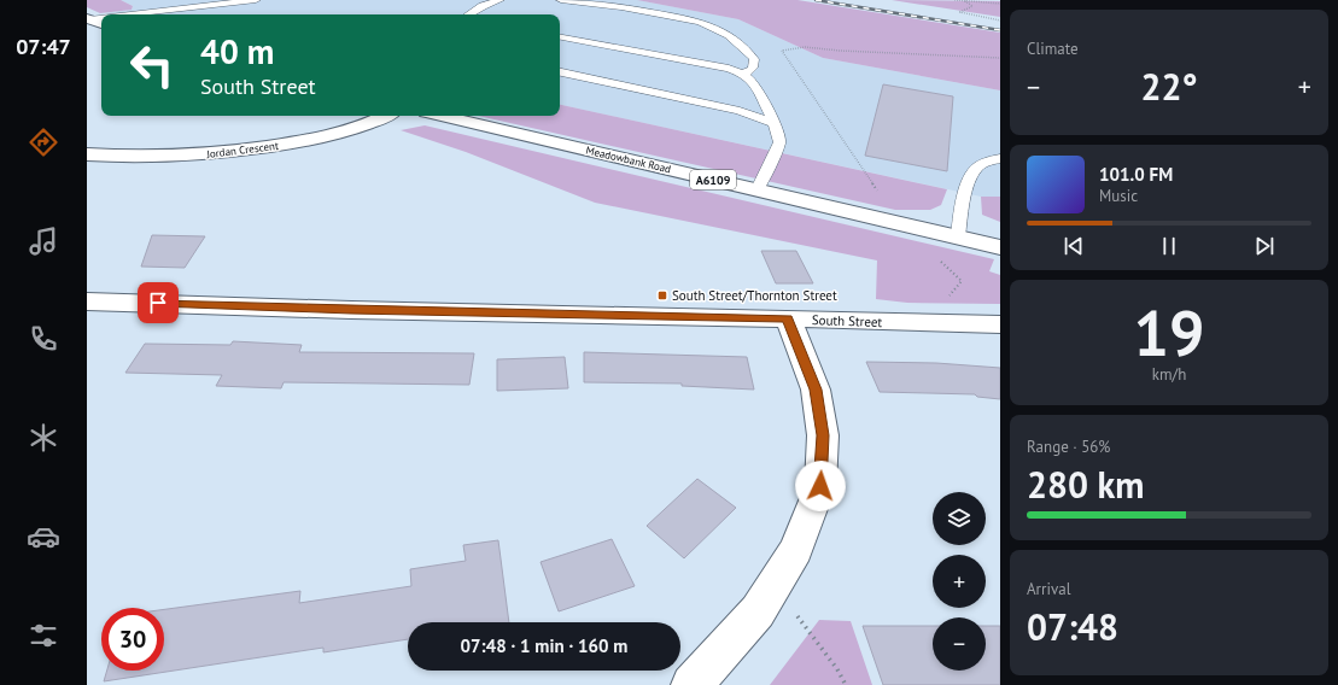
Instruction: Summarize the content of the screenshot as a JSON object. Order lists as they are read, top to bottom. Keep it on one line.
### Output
{"streets":{"street":["Jordan Crescent","Meadowbank Road","A6109","South Street"]},"places":{"transit":["South Street/Thornton Street"]},"page":{"tabs":"07:47","tile":["Climate",["19","km/h"],["Range · 56%","280 km"],["Arrival","07:48"]],"turn":["40 m","South Street"],"heat":["−","22°","+"],"song":["101.0 FM","Music"],"map_buttons":["+","−"],"limit":"30","trip":"07:48 · 1 min · 160 m"}}
